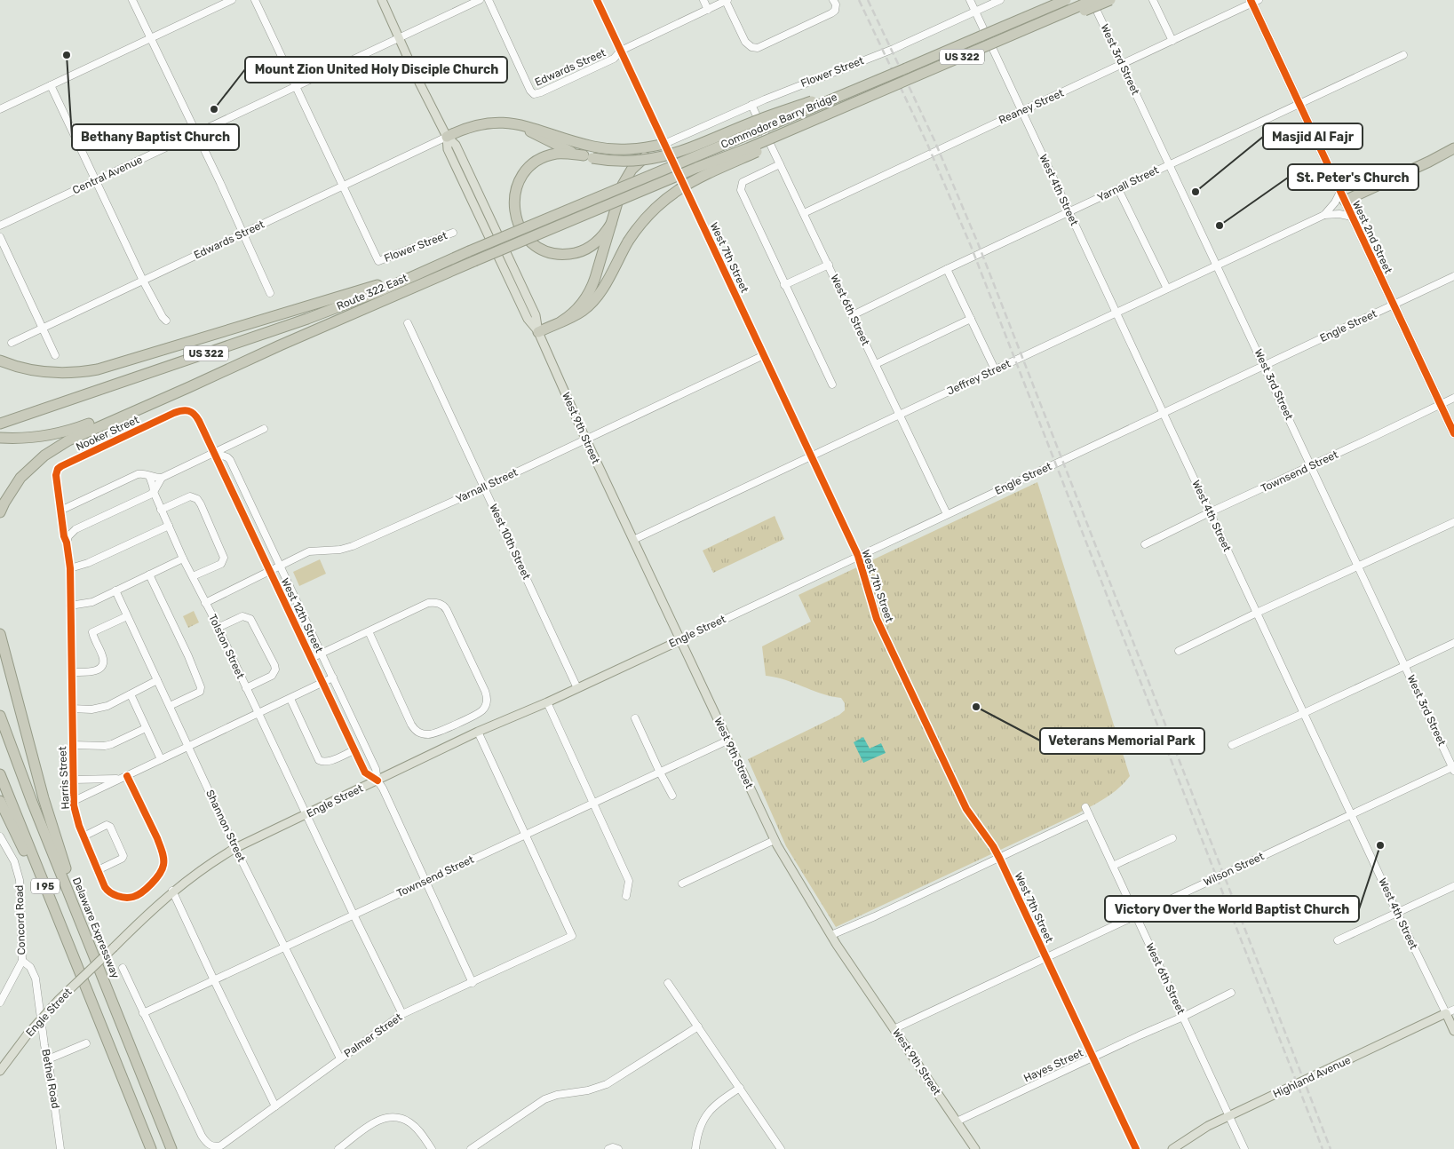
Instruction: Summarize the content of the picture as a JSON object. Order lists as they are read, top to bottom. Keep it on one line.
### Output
{"streets":{"highway":["US 322","Commodore Barry Bridge","Route 322 East","I 95","Delaware Expressway"],"main road":["West 4th Street","West 2nd Street","Engle Street","West 9th Street","Highland Avenue"],"street":["West 3rd Street","Edwards Street","Flower Street","Reaney Street","Central Avenue","Yarnall Street","West 7th Street","West 6th Street","Jeffrey Street","Nooker Street","Townsend Street","West 10th Street","West 12th Street","Tolston Street","Harris Street","Shannon Street","Wilson Street","Concord Road","Palmer Street","Hayes Street","Bethel Road"]},"crossings":[["US 322","Commodore Barry Bridge"],["US 322","Route 322 East"],["West 3rd Street","Reaney Street"],["West 3rd Street","Commodore Barry Bridge"],["West 3rd Street","Yarnall Street"],["West 3rd Street","Engle Street"],["West 3rd Street","Jeffrey Street"],["West 3rd Street","Townsend Street"],["West 3rd Street","Wilson Street"],["Edwards Street","Flower Street"],["Edwards Street","West 7th Street"],["Edwards Street","West 9th Street"],["Flower Street","West 4th Street"],["Flower Street","West 7th Street"],["Flower Street","West 6th Street"],["Reaney Street","West 4th Street"],["Reaney Street","West 2nd Street"],["Reaney Street","West 6th Street"],["Commodore Barry Bridge","Route 322 East"],["Central Avenue","West 9th Street"],["Yarnall Street","West 4th Street"],["Yarnall Street","West 2nd Street"],["Yarnall Street","West 7th Street"],["Yarnall Street","West 6th Street"],["Yarnall Street","West 9th Street"],["Yarnall Street","West 10th Street"],["Yarnall Street","West 12th Street"],["Yarnall Street","Tolston Street"],["West 4th Street","Engle Street"],["West 4th Street","Jeffrey Street"],["West 4th Street","Townsend Street"],["West 4th Street","Wilson Street"],["West 4th Street","Highland Avenue"],["West 2nd Street","Engle Street"],["West 2nd Street","Townsend Street"],["West 7th Street","Engle Street"],["West 7th Street","Jeffrey Street"],["West 7th Street","Wilson Street"],["West 7th Street","Hayes Street"],["West 6th Street","Engle Street"],["West 6th Street","Jeffrey Street"],["West 6th Street","Wilson Street"],["West 6th Street","Hayes Street"],["West 6th Street","Highland Avenue"],["Engle Street","West 9th Street"],["Engle Street","West 10th Street"],["Engle Street","West 12th Street"],["Engle Street","Tolston Street"],["Engle Street","Shannon Street"],["Jeffrey Street","West 9th Street"],["West 9th Street","Townsend Street"],["West 9th Street","Wilson Street"],["West 9th Street","Hayes Street"],["Nooker Street","West 12th Street"],["Nooker Street","Harris Street"],["Townsend Street","West 12th Street"],["Townsend Street","Tolston Street"],["Townsend Street","Shannon Street"],["Townsend Street","Palmer Street"],["West 12th Street","Palmer Street"],["Tolston Street","Palmer Street"],["Shannon Street","Palmer Street"],["Concord Road","Bethel Road"]],"places":["Bethany Baptist Church","Mount Zion United Holy Disciple Church","Masjid Al Fajr","St. Peter's Church","Veterans Memorial Park","Victory Over the World Baptist Church"]}
